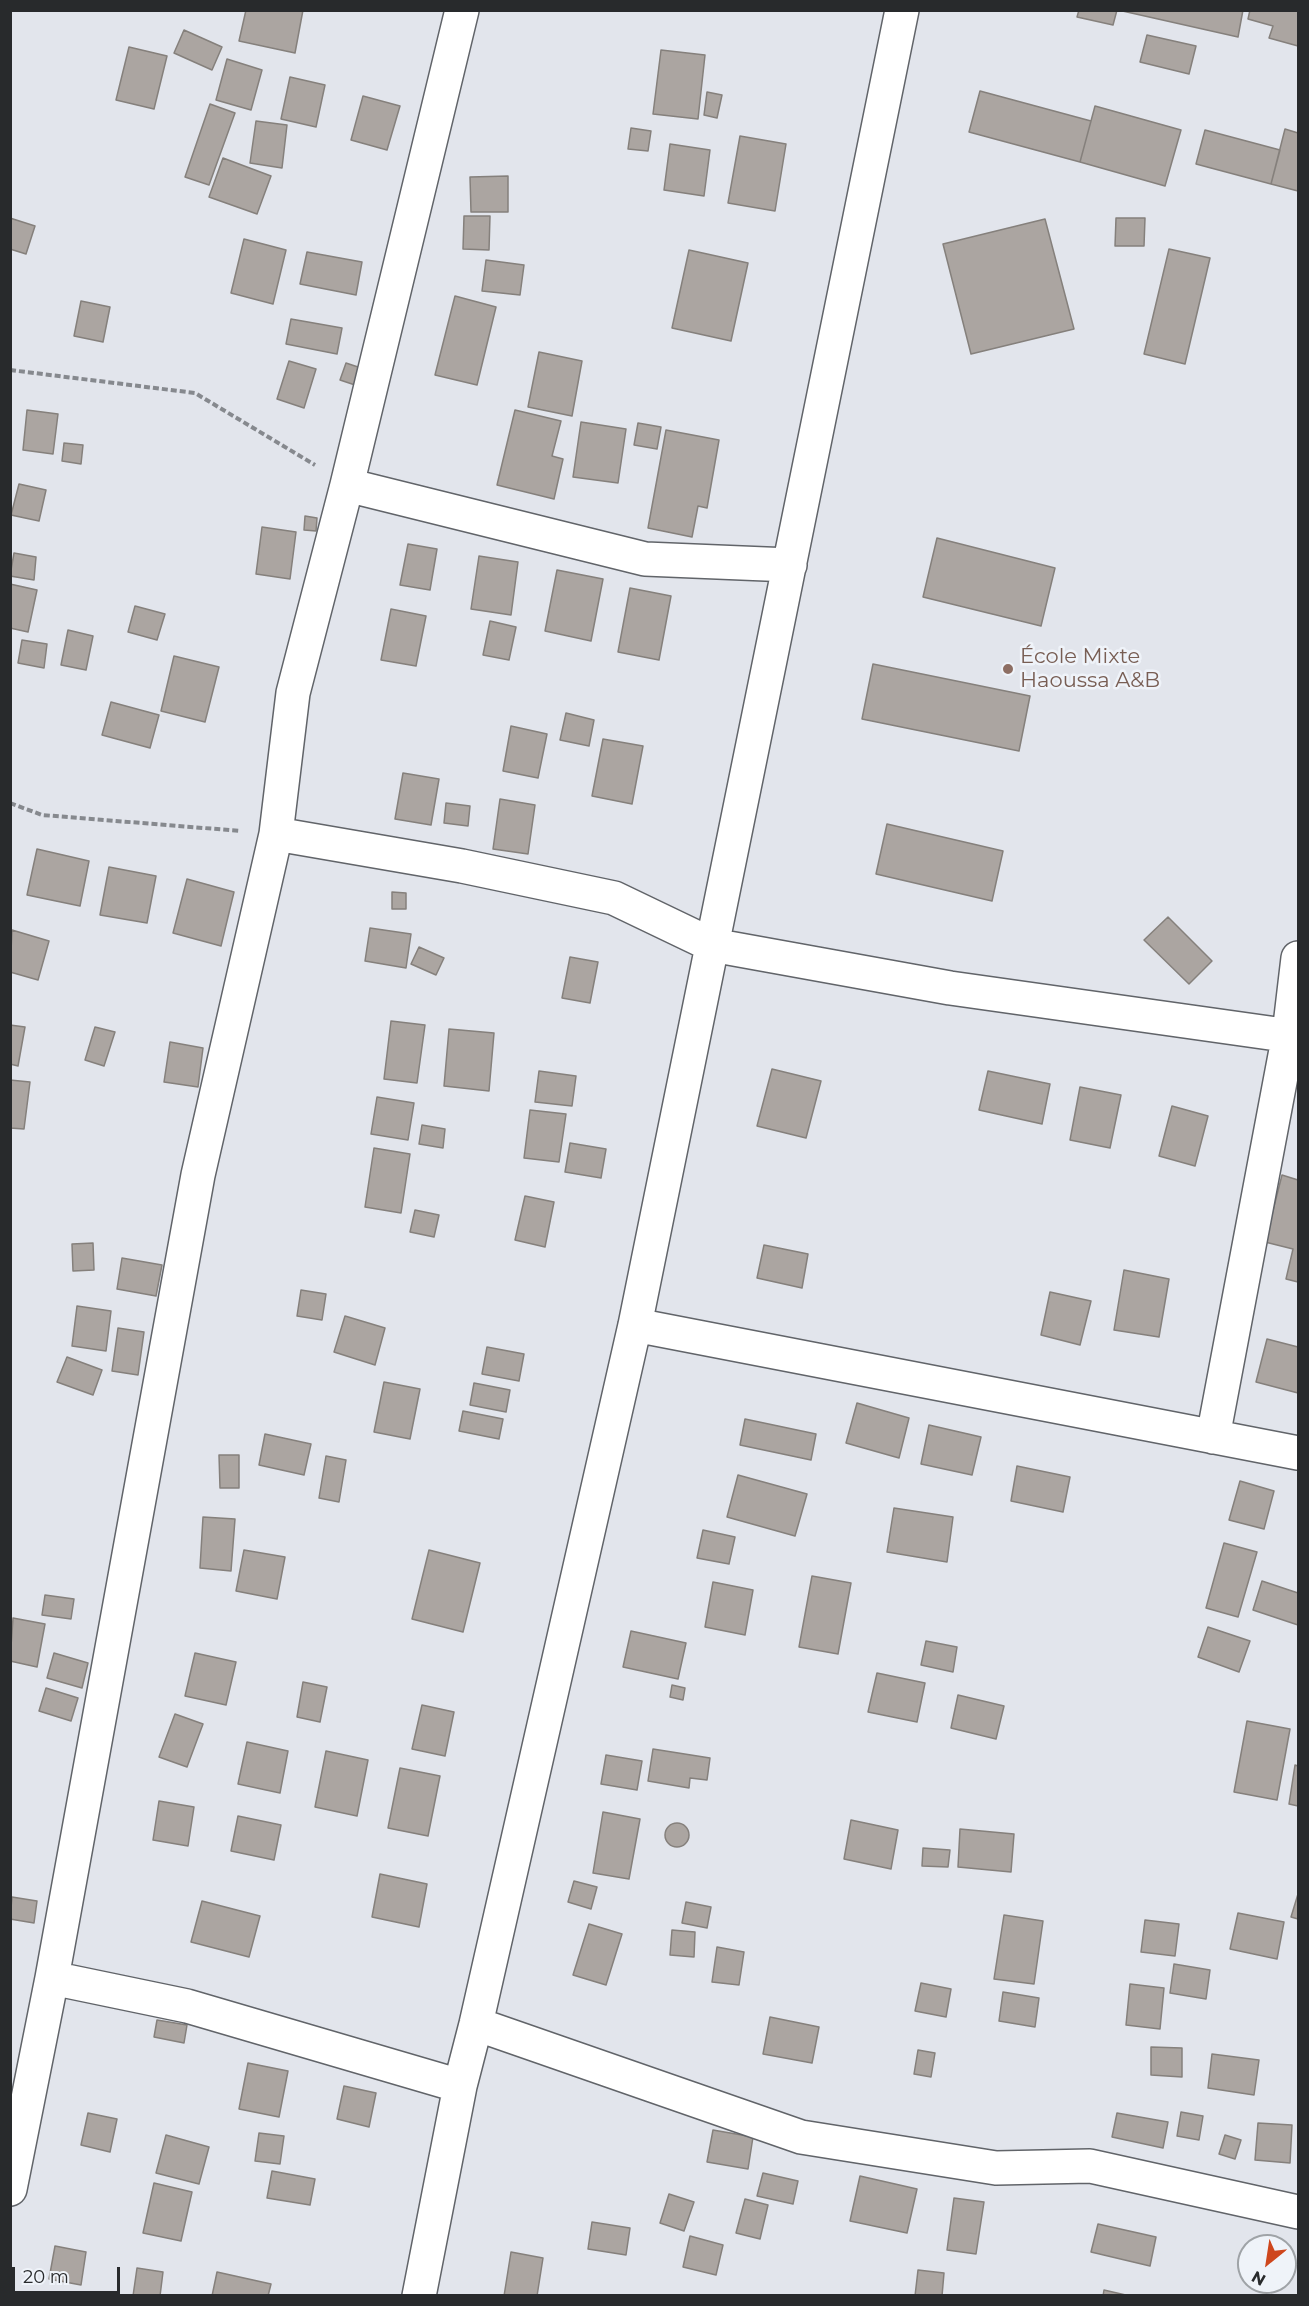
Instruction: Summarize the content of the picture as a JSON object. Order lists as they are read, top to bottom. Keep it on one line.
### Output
{"places":["École Mixte Haoussa A&B"],"scale_bar":"20 m","north":"bottom left"}
